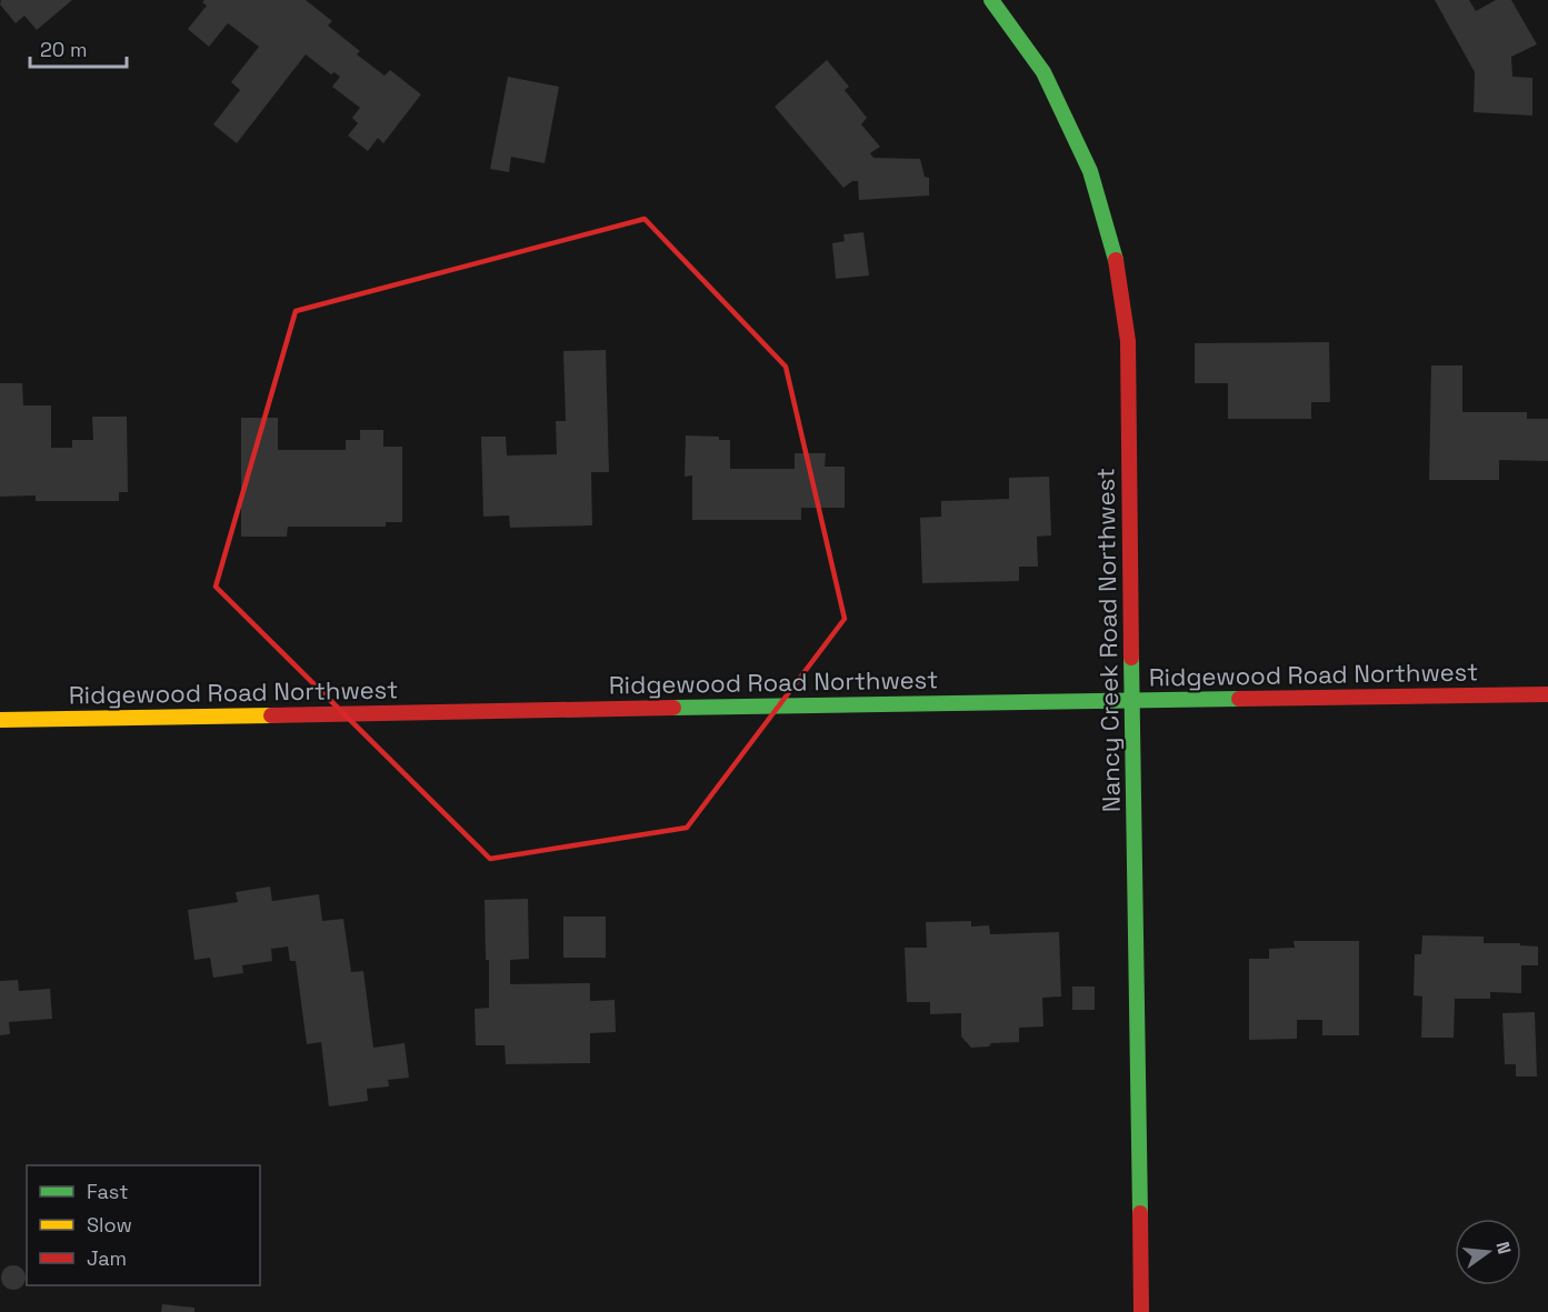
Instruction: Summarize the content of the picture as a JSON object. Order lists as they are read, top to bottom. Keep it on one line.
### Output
{"streets":{"street":["Nancy Creek Road Northwest","Ridgewood Road Northwest"]},"crossings":[["Nancy Creek Road Northwest","Ridgewood Road Northwest"]],"legend":["Fast","Slow","Jam"],"scale_bar":"20 m","north":"right"}
